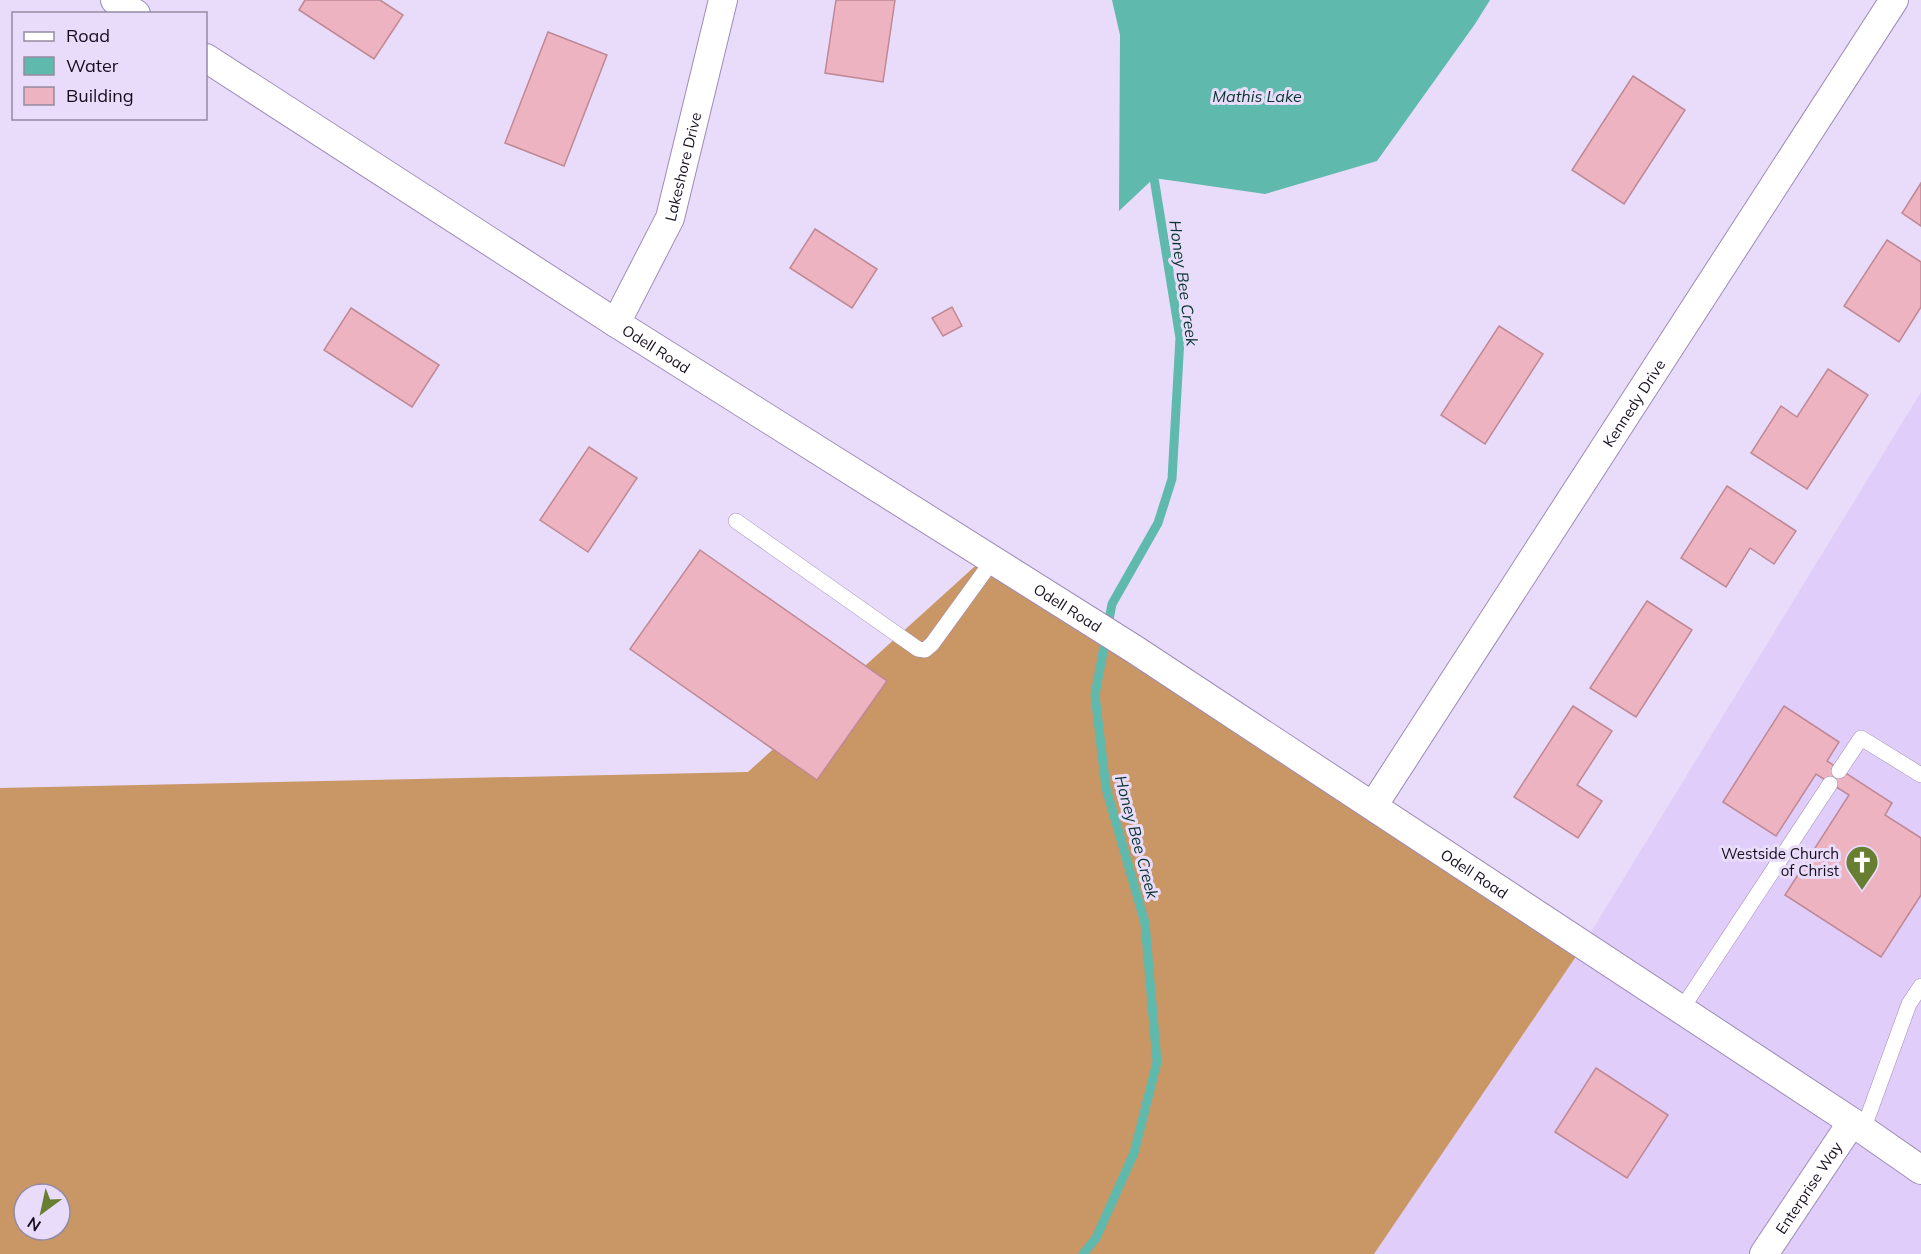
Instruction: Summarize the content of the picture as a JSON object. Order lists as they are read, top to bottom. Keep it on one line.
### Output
{"streets":{"street":["Lakeshore Drive","Odell Road","Kennedy Drive","Enterprise Way"]},"crossings":[["Lakeshore Drive","Odell Road"],["Odell Road","Kennedy Drive"],["Odell Road","Enterprise Way"]],"water":["Mathis Lake","Honey Bee Creek"],"places":{"church":["Westside Church of Christ"]},"legend":["Road","Water","Building"],"north":"bottom left"}
